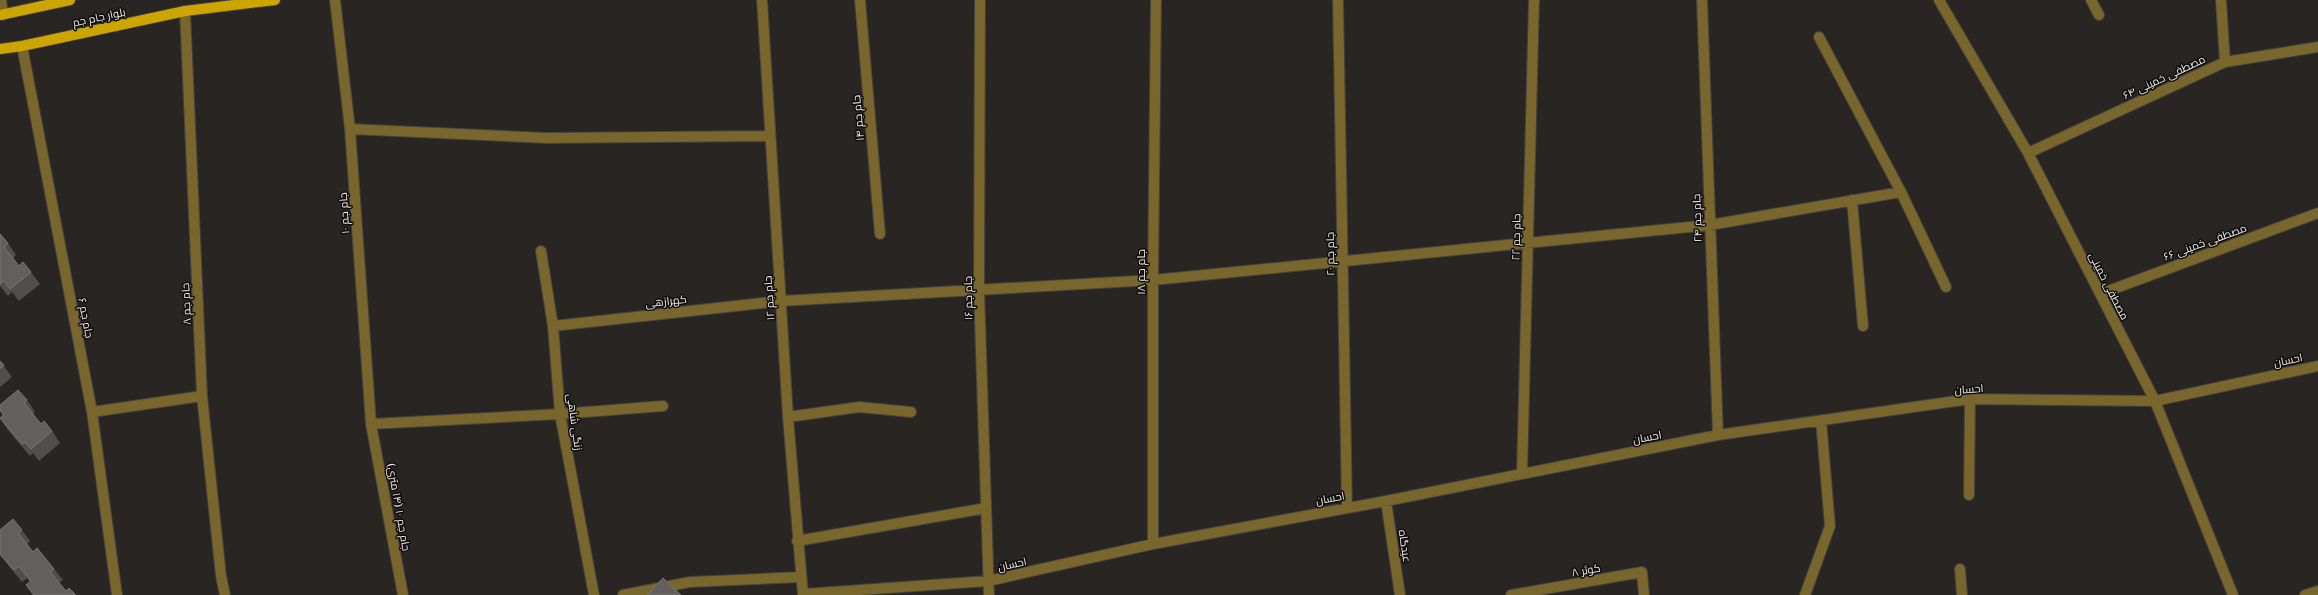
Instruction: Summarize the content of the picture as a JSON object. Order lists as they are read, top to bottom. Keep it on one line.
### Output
{"streets":{"main road":["بلوار جام جم"],"street":["مصطفی خمینی ۶۴","جام جم ۱۴","جام جم ۱۰","جام جم ۲۴","جام جم ۲۲","مصطفی خمینی ۶۶","جام جم ۲۰","جام جم ۱۸","مصطفی خمینی","جام جم ۱۲","جام جم ۱۶","کهرازهی","جام جم ۸","جام جم ۶","احسان","زنگی شاهی","جام جم ۱۰ (۱۴ متری)","عیدگاه","کوثر ۸"]},"crossings":[["بلوار جام جم","جام جم ۸"],["بلوار جام جم","جام جم ۶"],["مصطفی خمینی ۶۴","مصطفی خمینی"],["جام جم ۱۰","جام جم ۱۰ (۱۴ متری)"],["جام جم ۲۴","کهرازهی"],["جام جم ۲۴","احسان"],["جام جم ۲۲","کهرازهی"],["جام جم ۲۲","احسان"],["مصطفی خمینی ۶۶","مصطفی خمینی"],["جام جم ۲۰","کهرازهی"],["جام جم ۲۰","احسان"],["جام جم ۱۸","کهرازهی"],["جام جم ۱۸","احسان"],["مصطفی خمینی","احسان"],["جام جم ۱۲","کهرازهی"],["جام جم ۱۲","احسان"],["جام جم ۱۶","کهرازهی"],["جام جم ۱۶","احسان"],["کهرازهی","زنگی شاهی"],["احسان","عیدگاه"]]}
